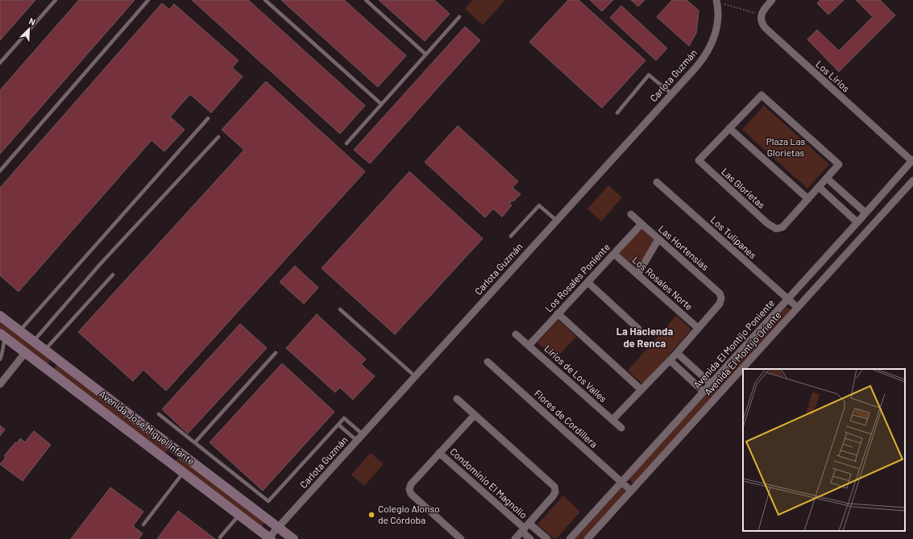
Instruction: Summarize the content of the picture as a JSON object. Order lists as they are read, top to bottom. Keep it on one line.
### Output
{"streets":{"street":["Carlota Guzmán","Los Lirios","Las Glorietas","Los Tulipanes","Las Hortensias","Los Rosales Poniente","Los Rosales Norte","Avenida El Montijo Poniente","Avenida El Montijo Oriente","Lirios de Los Valles","Flores de Cordillera","Avenida José Miguel Infante","Condominio El Magnolio"]},"crossings":[["Carlota Guzmán","Avenida José Miguel Infante"],["Los Lirios","Avenida El Montijo Poniente"],["Los Tulipanes","Avenida El Montijo Poniente"],["Los Tulipanes","Avenida El Montijo Oriente"],["Las Hortensias","Los Rosales Poniente"],["Las Hortensias","Los Rosales Norte"],["Los Rosales Poniente","Los Rosales Norte"],["Los Rosales Poniente","Lirios de Los Valles"],["Avenida El Montijo Poniente","Flores de Cordillera"],["Avenida El Montijo Oriente","Flores de Cordillera"]],"districts":["La Hacienda de Renca"],"parks":["Plaza Las Glorietas"],"places":["Colegio Alonso de Córdoba"],"north":"top right"}
